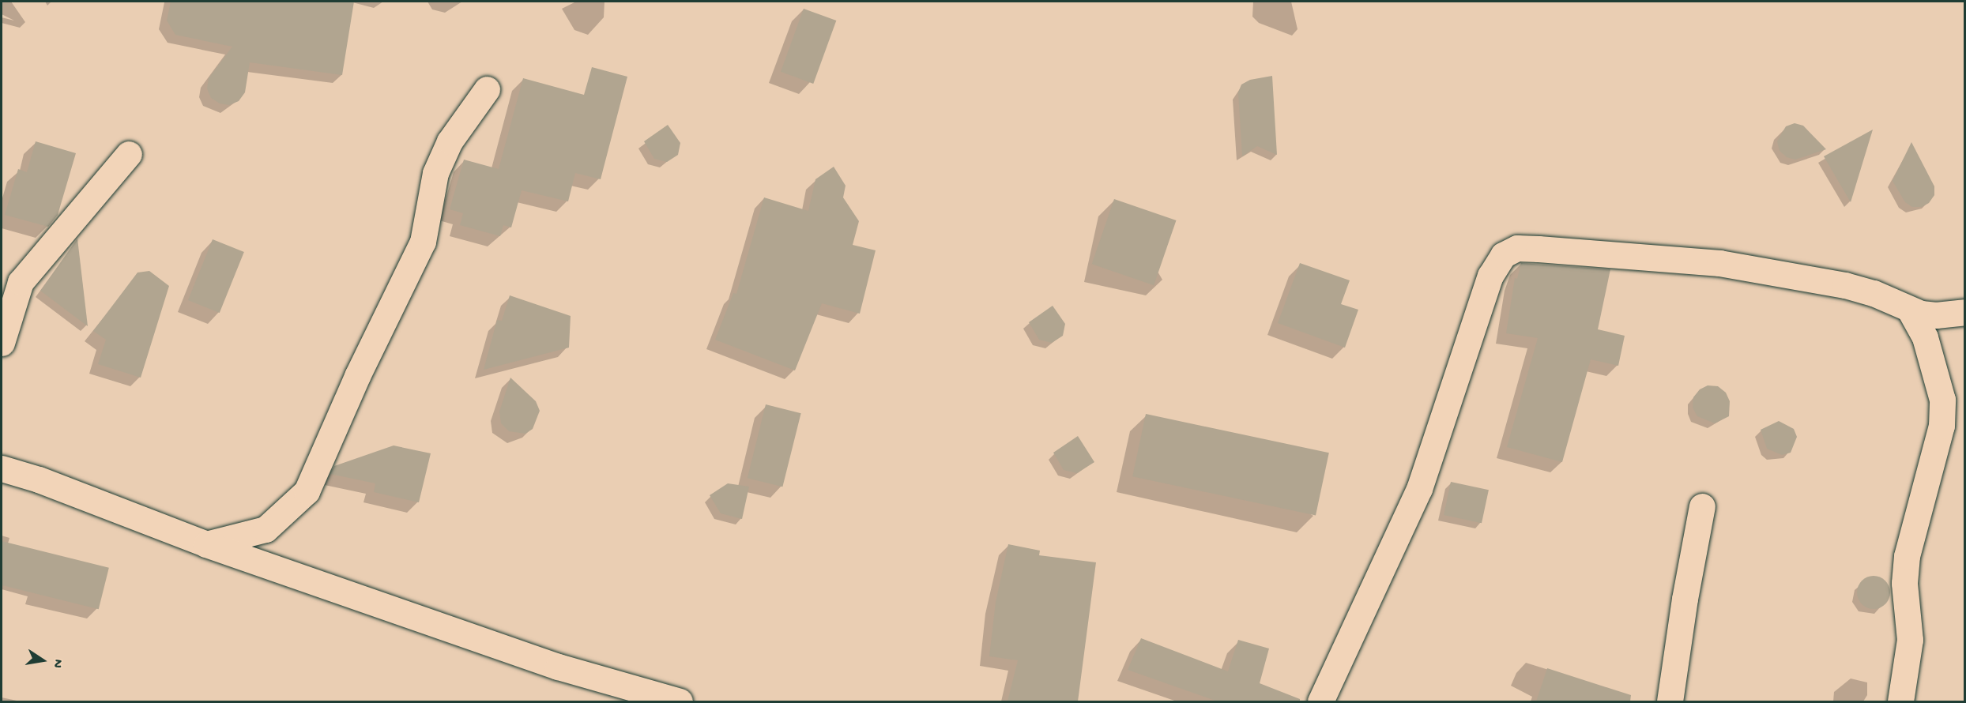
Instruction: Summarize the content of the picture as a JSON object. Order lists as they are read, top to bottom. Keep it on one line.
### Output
{"north":"right"}
